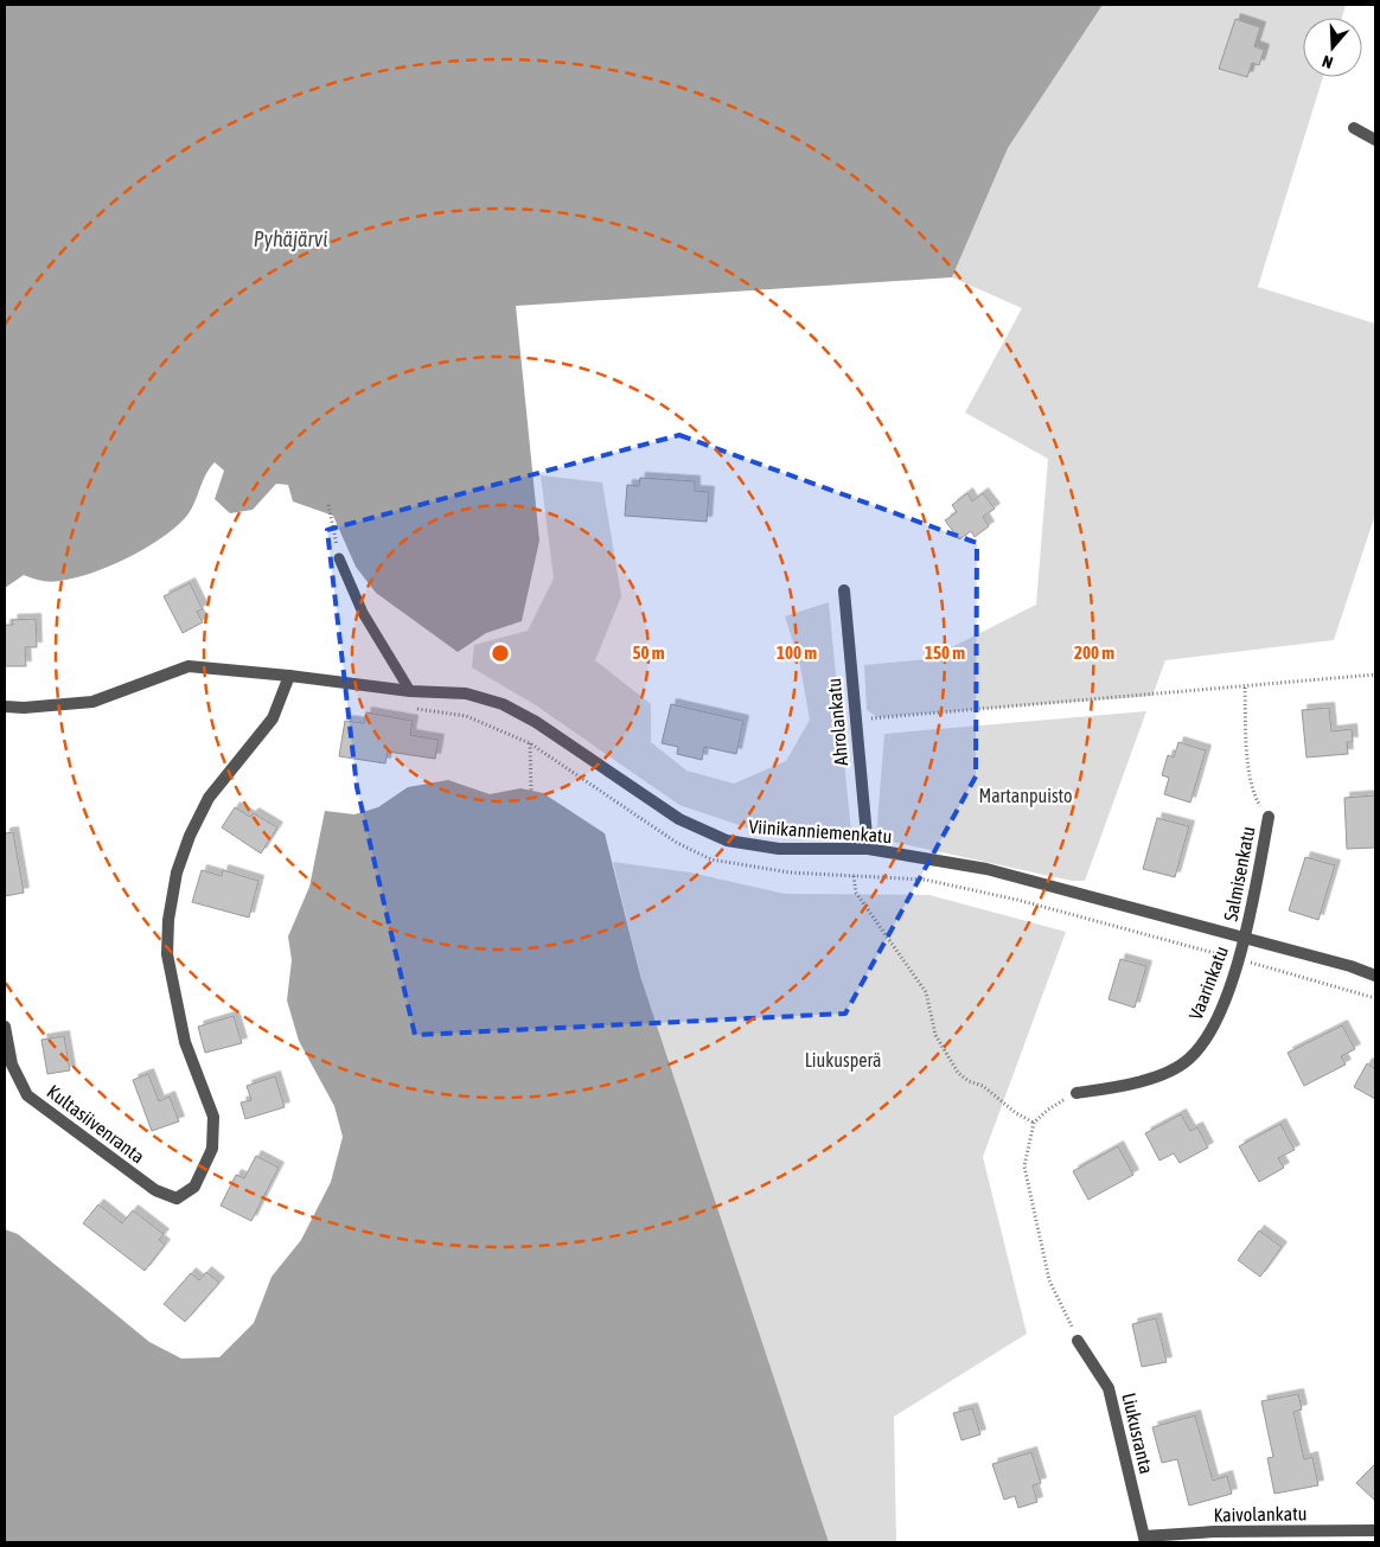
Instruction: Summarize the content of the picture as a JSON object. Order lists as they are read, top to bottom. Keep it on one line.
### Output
{"streets":{"street":["Ahrolankatu","Viinikanniemenkatu","Salmisenkatu","Vaarinkatu","Kultasiivenranta","Liukusranta","Kaivolankatu"]},"crossings":[["Ahrolankatu","Viinikanniemenkatu"],["Viinikanniemenkatu","Salmisenkatu"],["Viinikanniemenkatu","Vaarinkatu"],["Viinikanniemenkatu","Kultasiivenranta"],["Salmisenkatu","Vaarinkatu"],["Liukusranta","Kaivolankatu"]],"water":["Pyhäjärvi"],"parks":["Martanpuisto","Liukusperä"],"north":"bottom","rings":["50 m","100 m","150 m","200 m"]}
